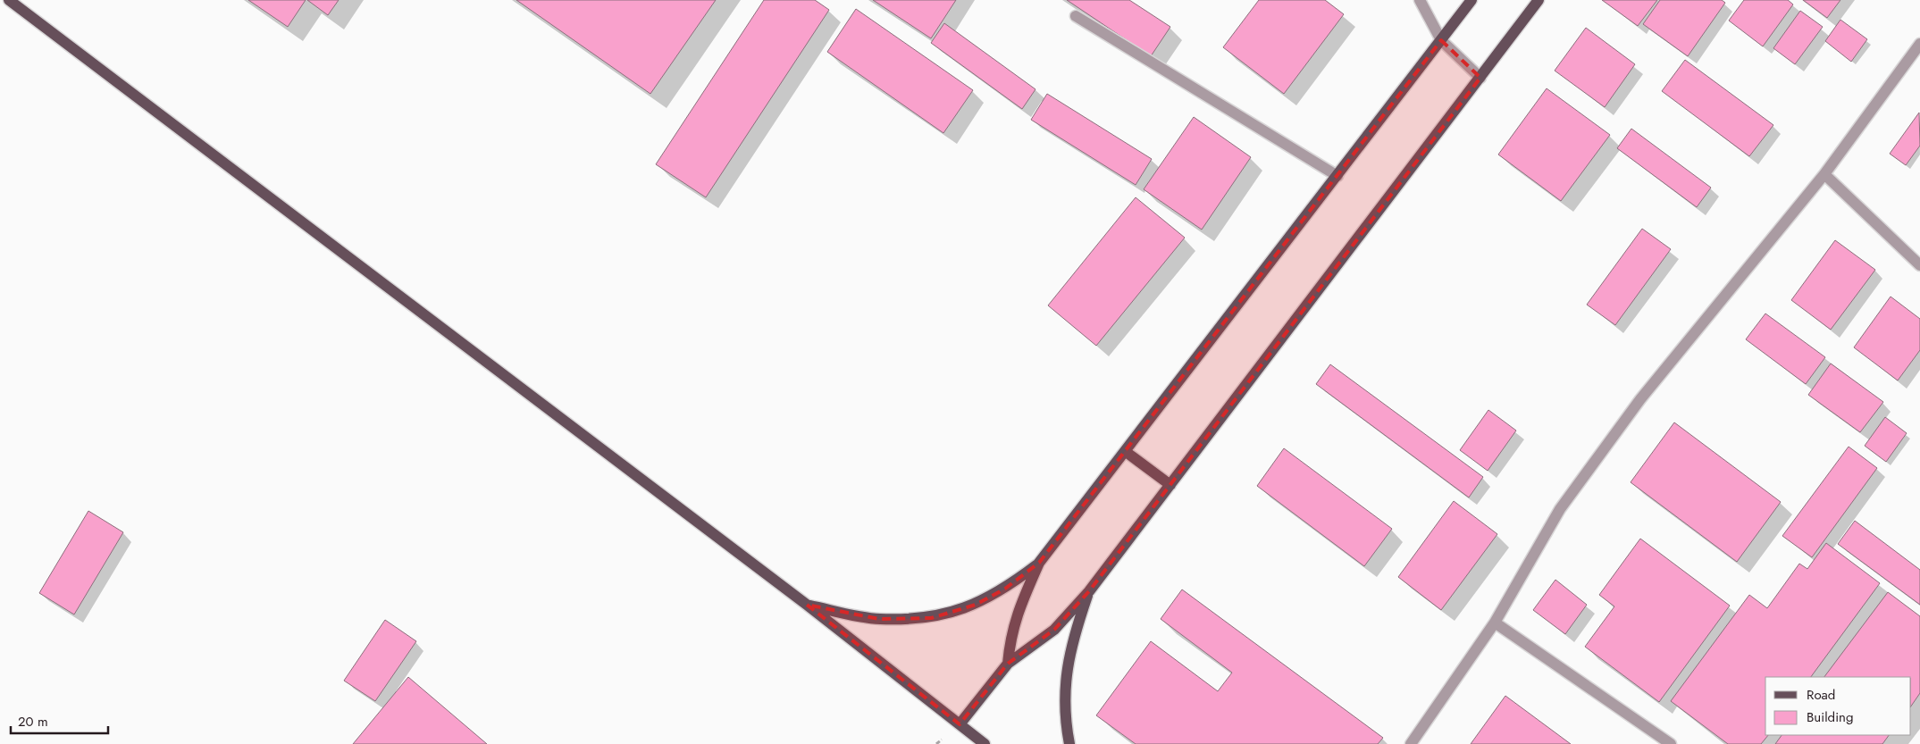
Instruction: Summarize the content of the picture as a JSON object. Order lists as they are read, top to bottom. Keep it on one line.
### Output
{"legend":["Road","Building"],"scale_bar":"20 m"}
